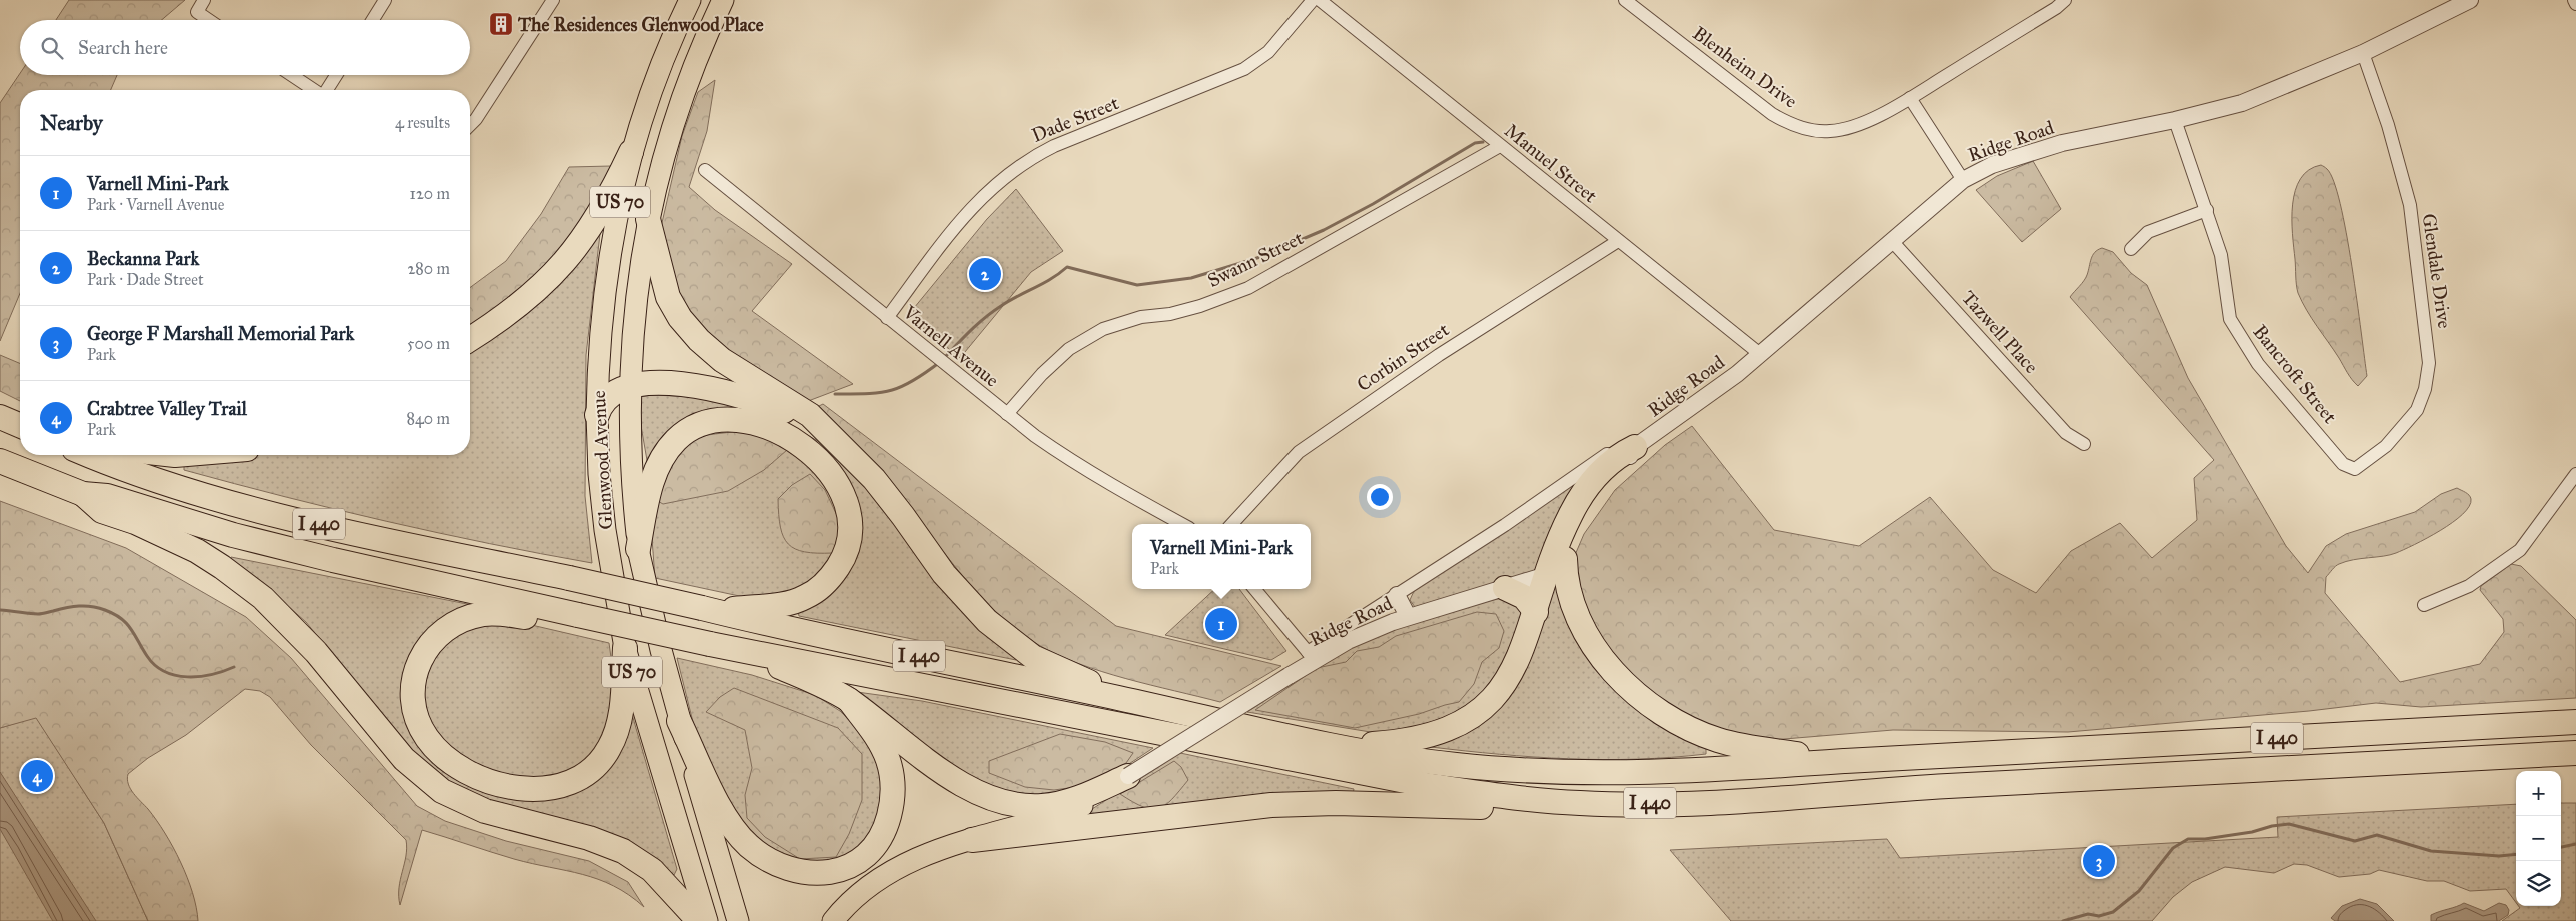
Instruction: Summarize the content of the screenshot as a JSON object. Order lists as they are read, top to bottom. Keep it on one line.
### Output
{"streets":{"highway":["I 440"],"main road":["US 70","Glenwood Avenue"],"street":["Blenheim Drive","Dade Street","Ridge Road","Manuel Street","Swann Street","Glendale Drive","Tazwell Place","Varnell Avenue","Corbin Street","Bancroft Street"]},"crossings":[["Dade Street","Varnell Avenue"],["Ridge Road","Manuel Street"],["Ridge Road","Glendale Drive"],["Ridge Road","Tazwell Place"],["Ridge Road","Bancroft Street"],["Manuel Street","Swann Street"],["Manuel Street","Corbin Street"],["Swann Street","Varnell Avenue"],["Glendale Drive","Bancroft Street"]],"places":{"building":["The Residences Glenwood Place"]},"page":{"search":"Search here","heading":["Nearby","4 results"],"list":[{"mark":"1","name":"Varnell Mini-Park","note":"Park · Varnell Avenue","value":"120 m"},{"mark":"2","name":"Beckanna Park","note":"Park · Dade Street","value":"280 m"},{"mark":"3","name":"George F Marshall Memorial Park","note":"Park","value":"500 m"},{"mark":"4","name":"Crabtree Valley Trail","note":"Park","value":"840 m"}],"pins":["2","1","4","3"],"popup":["Varnell Mini-Park","Park"],"map_buttons":["+","−"]}}
